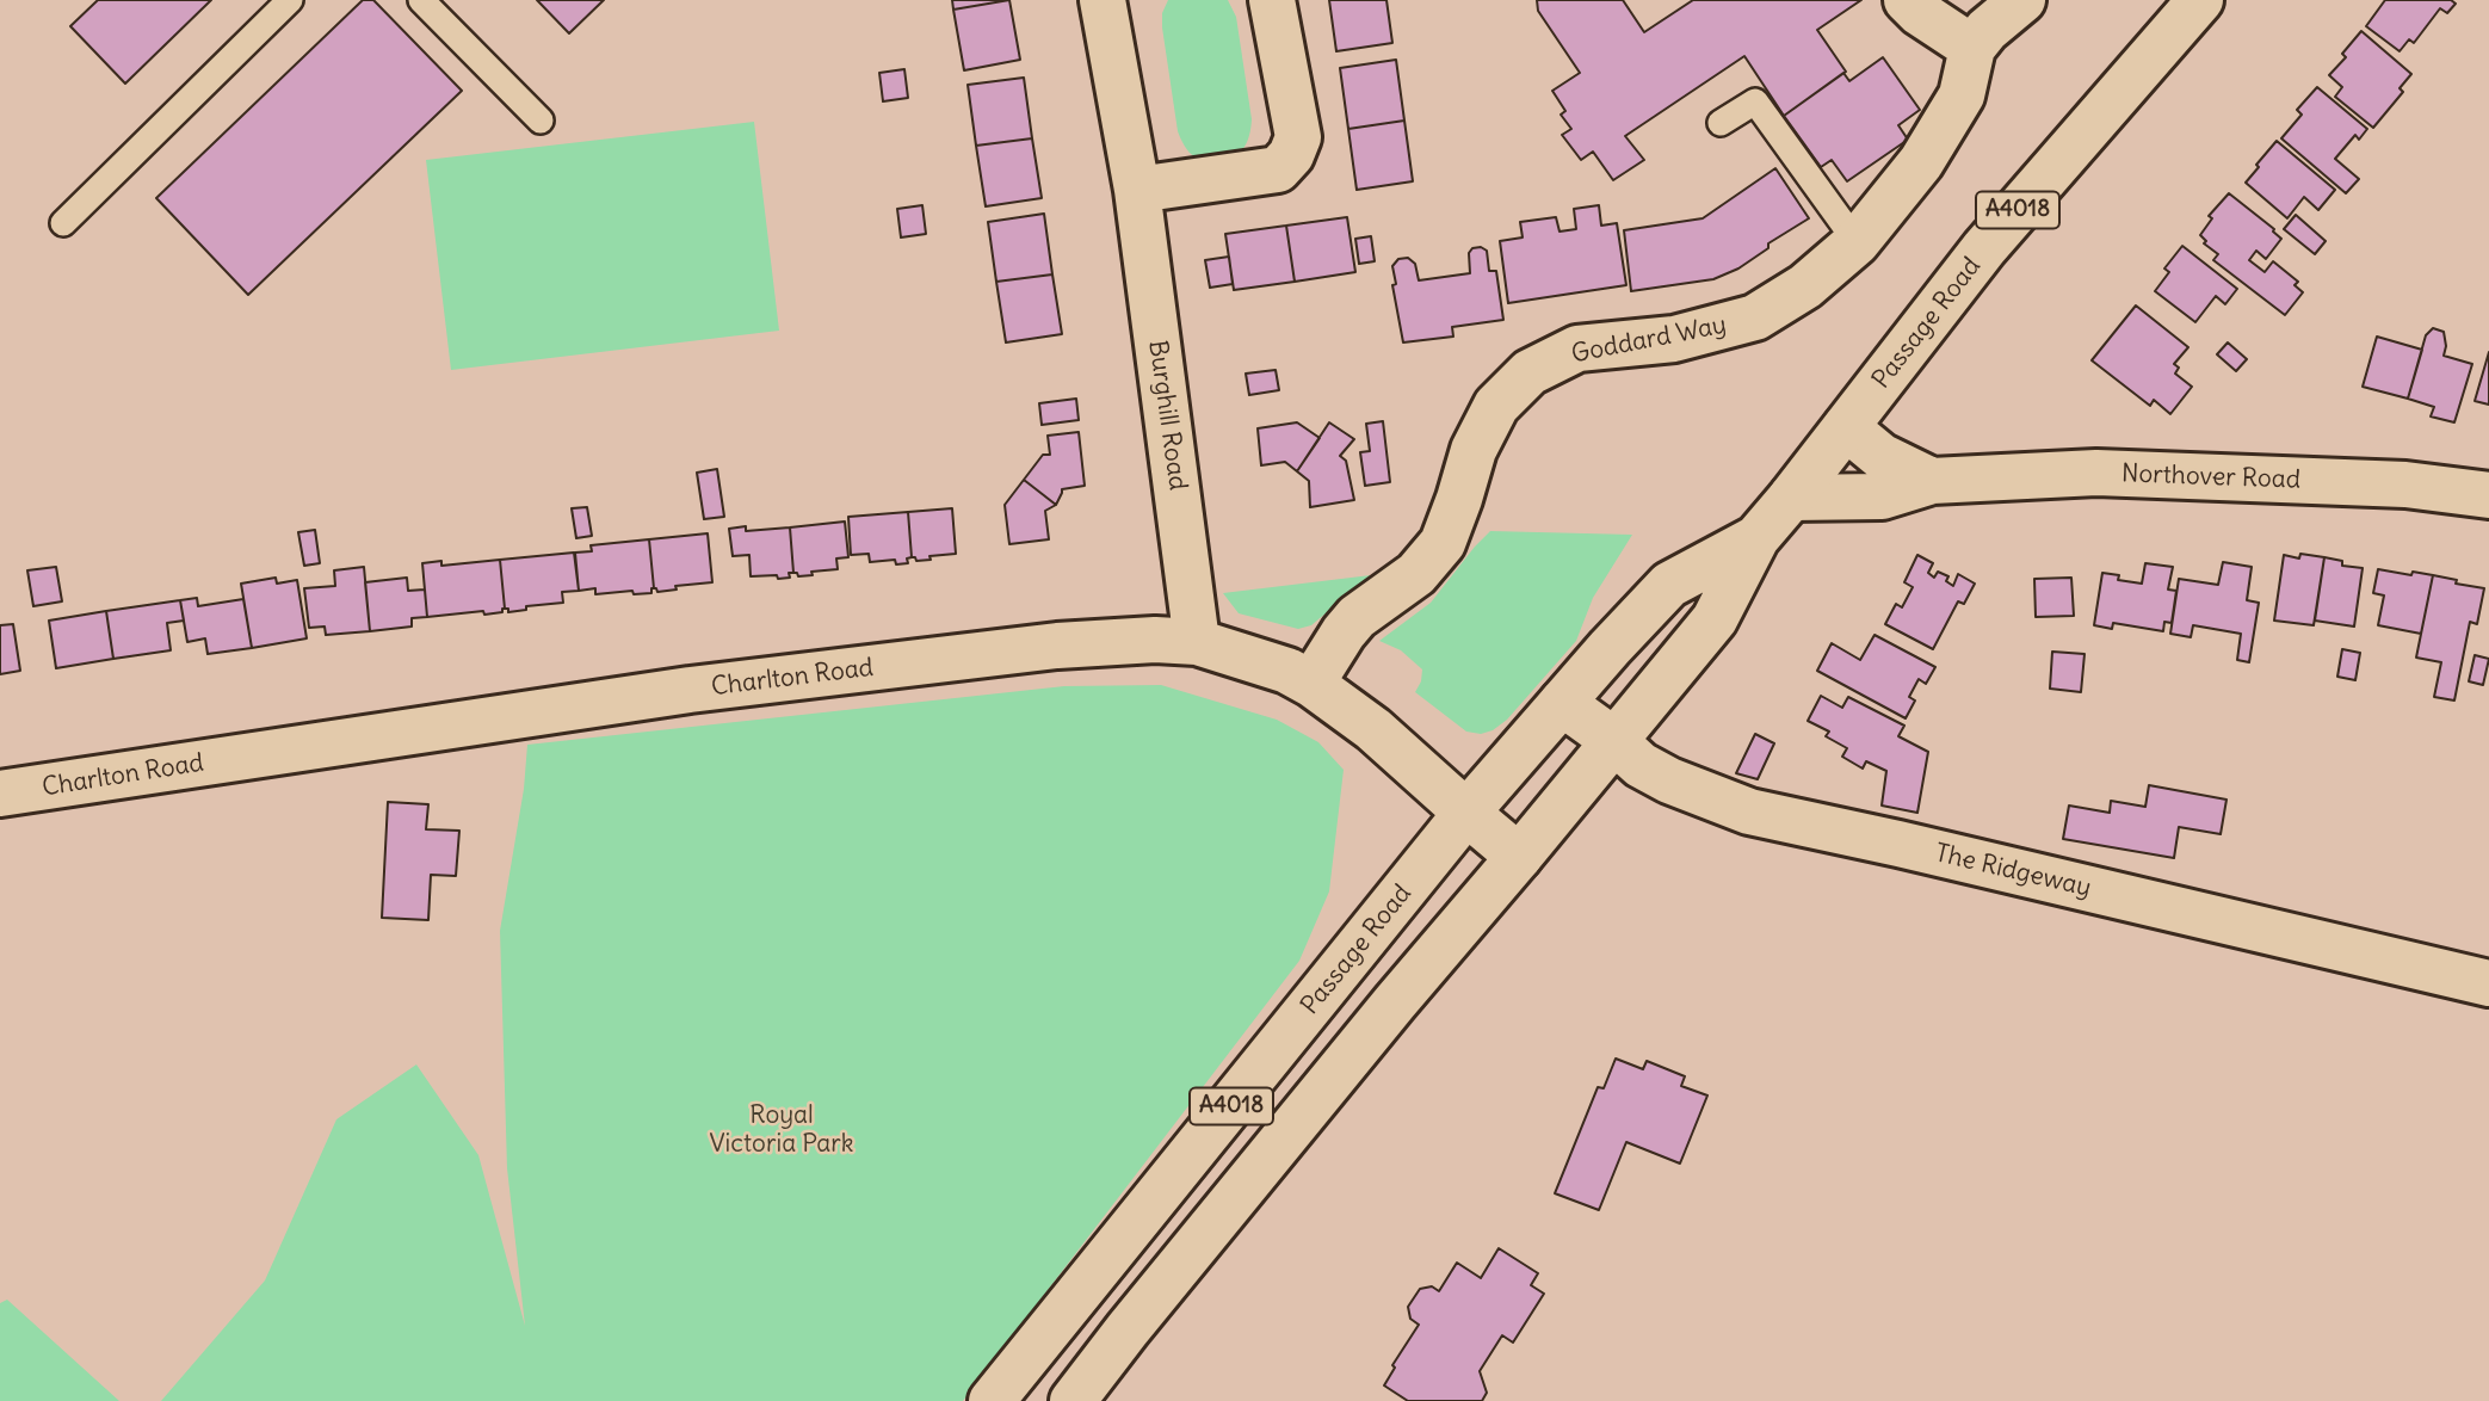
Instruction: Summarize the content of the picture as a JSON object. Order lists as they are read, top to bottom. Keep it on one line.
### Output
{"streets":{"street":["A4018","Passage Road","Goddard Way","Burghill Road","Northover Road","Charlton Road","The Ridgeway"]},"crossings":[["Passage Road","Northover Road"],["Passage Road","Charlton Road"],["Passage Road","The Ridgeway"],["Goddard Way","Charlton Road"],["Burghill Road","Charlton Road"]],"parks":["Royal Victoria Park"]}
